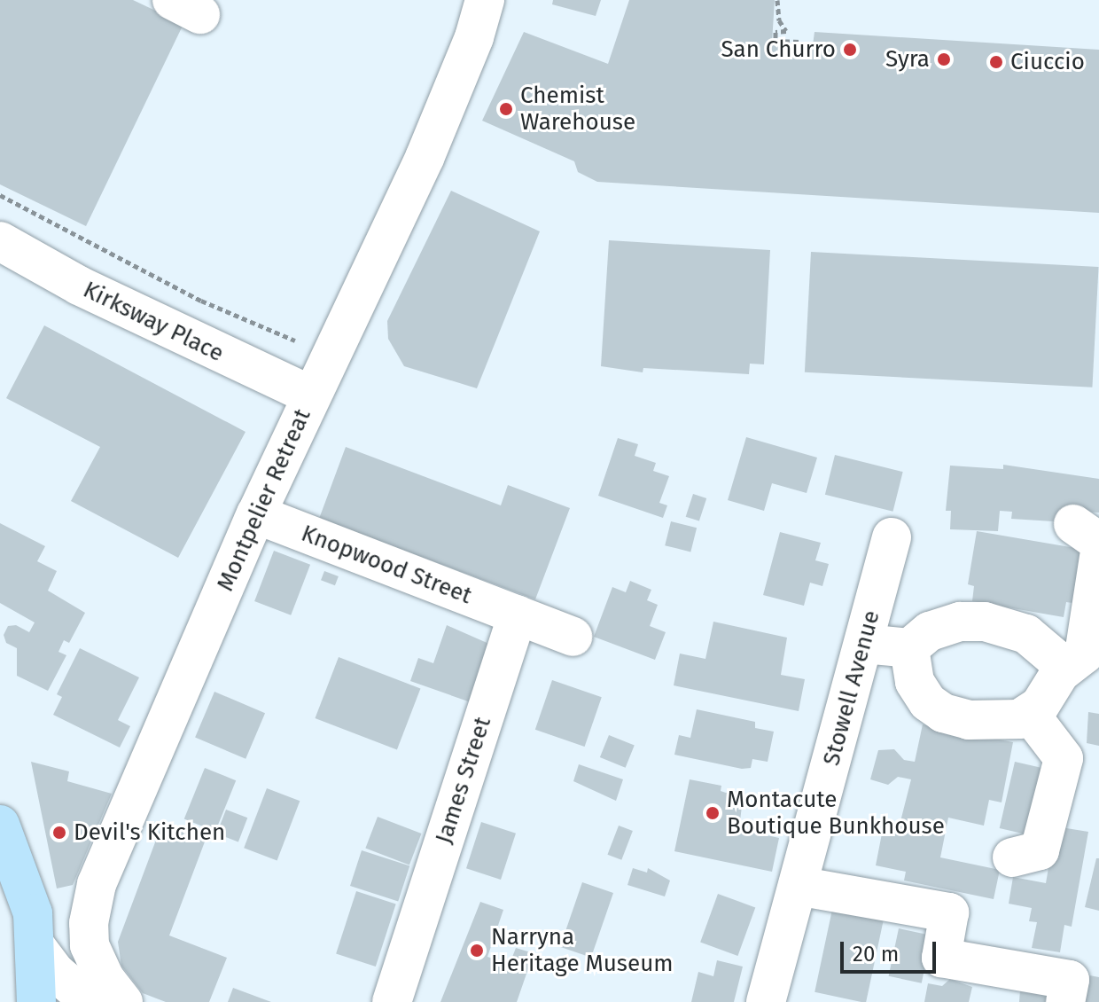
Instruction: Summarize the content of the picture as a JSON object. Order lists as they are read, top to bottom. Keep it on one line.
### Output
{"streets":{"street":["Kirksway Place","Montpelier Retreat","Knopwood Street","Stowell Avenue","James Street"]},"crossings":[["Kirksway Place","Montpelier Retreat"],["Montpelier Retreat","Knopwood Street"],["Knopwood Street","James Street"]],"places":["San Churro","Syra","Ciuccio","Chemist Warehouse","Montacute Boutique Bunkhouse","Devil's Kitchen","Narryna Heritage Museum"],"scale_bar":"20 m"}
